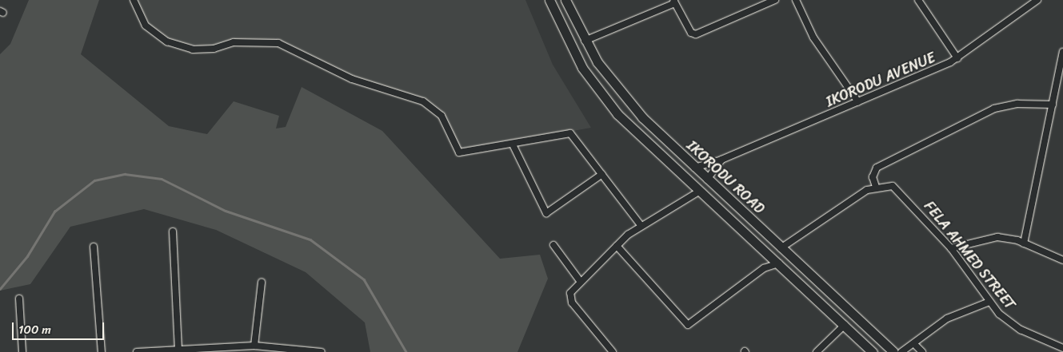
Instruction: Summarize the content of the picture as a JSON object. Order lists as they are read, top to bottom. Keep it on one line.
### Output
{"streets":{"highway":["IKORODU ROAD"],"street":["IKORODU AVENUE","FELA AHMED STREET"]},"crossings":[["IKORODU AVENUE","IKORODU ROAD"]],"scale_bar":"100 m"}
